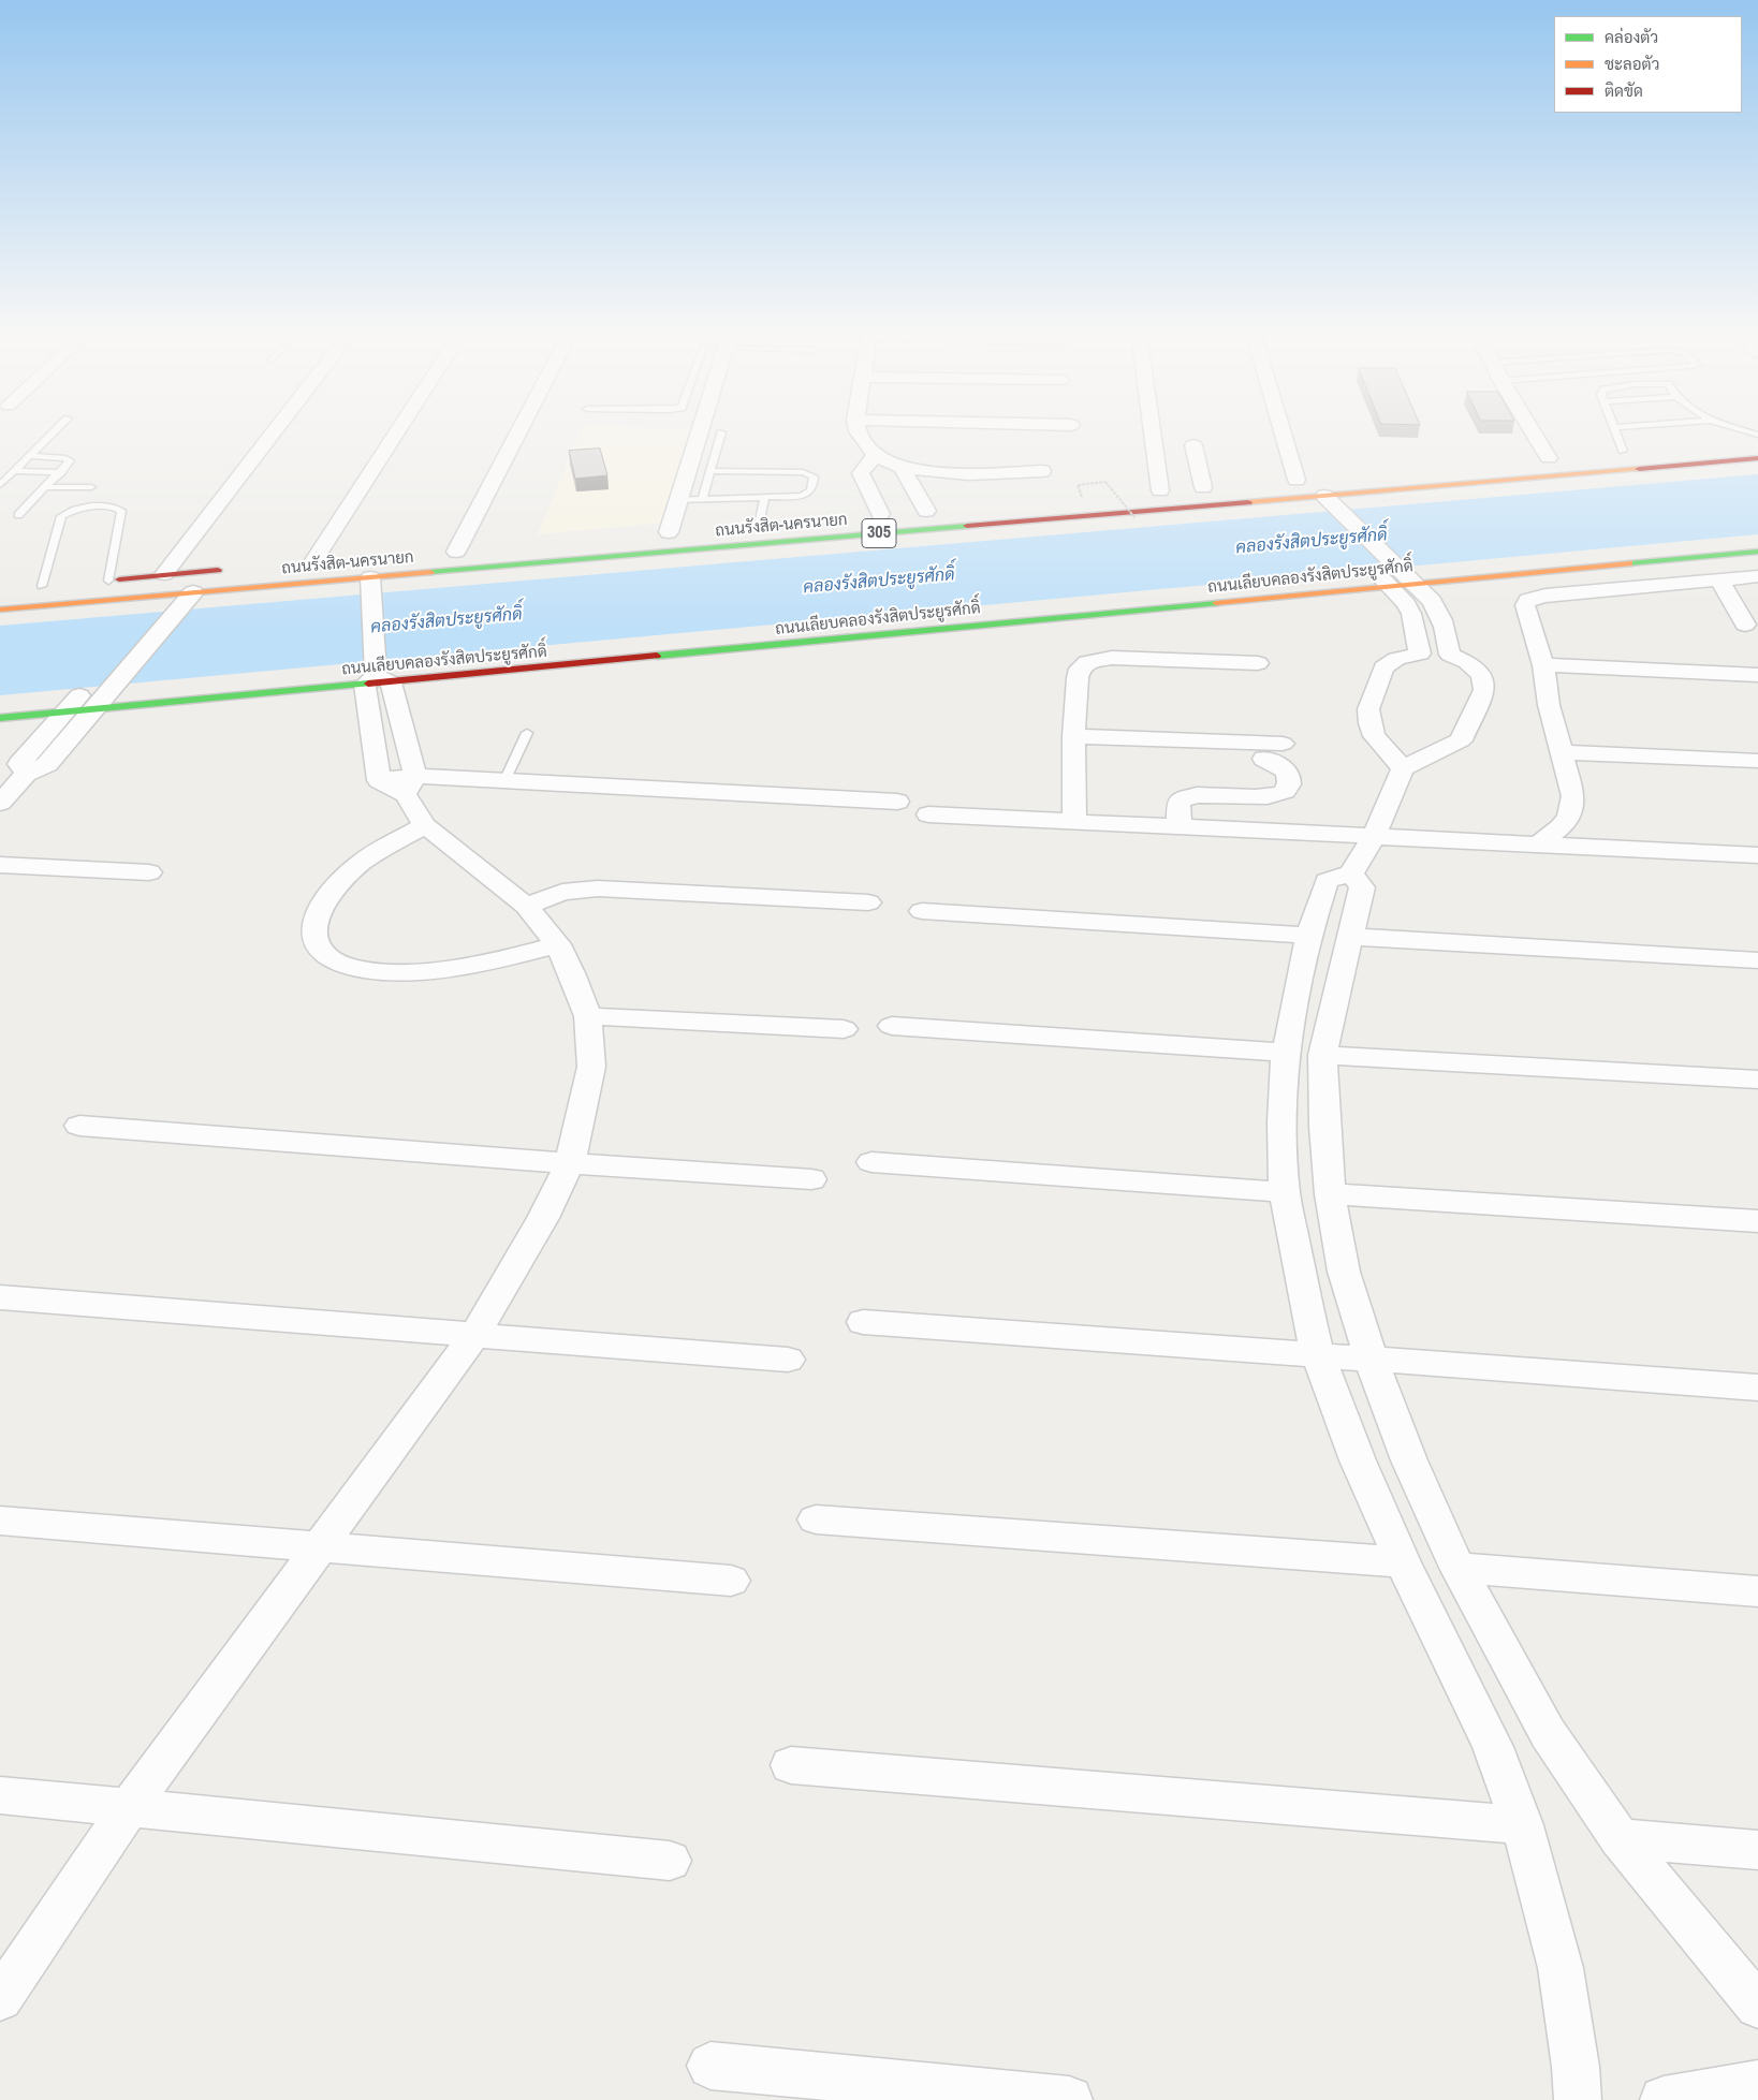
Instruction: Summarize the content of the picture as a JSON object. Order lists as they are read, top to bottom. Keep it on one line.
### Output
{"streets":{"main road":["ถนนรังสิต-นครนายก","305","ถนนเลียบคลองรังสิตประยูรศักดิ์"]},"water":["คลองรังสิตประยูรศักดิ์"],"legend":["คล่องตัว","ชะลอตัว","ติดขัด"]}
